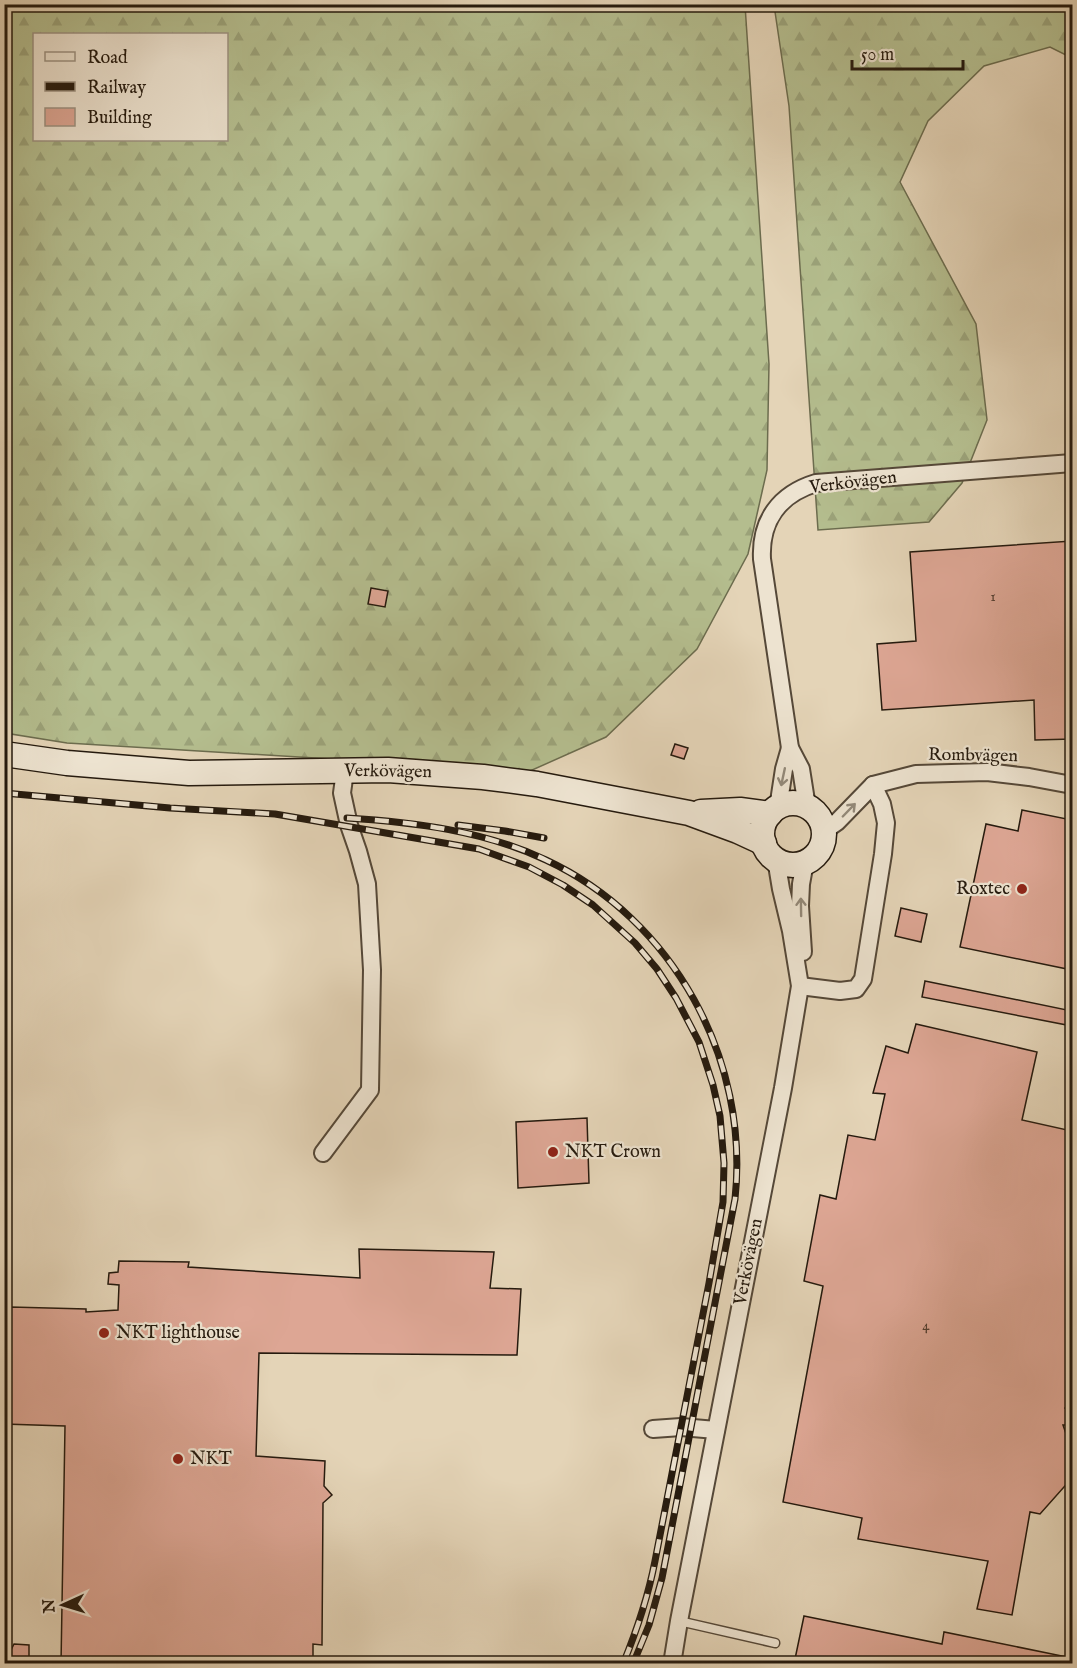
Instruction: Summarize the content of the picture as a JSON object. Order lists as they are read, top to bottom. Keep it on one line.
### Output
{"streets":{"main road":["Verkövägen"],"street":["Rombvägen"]},"places":["Roxtec","NKT Crown","NKT lighthouse","NKT"],"house_numbers":["1","4"],"legend":["Road","Railway","Building"],"scale_bar":"50 m","north":"left"}
